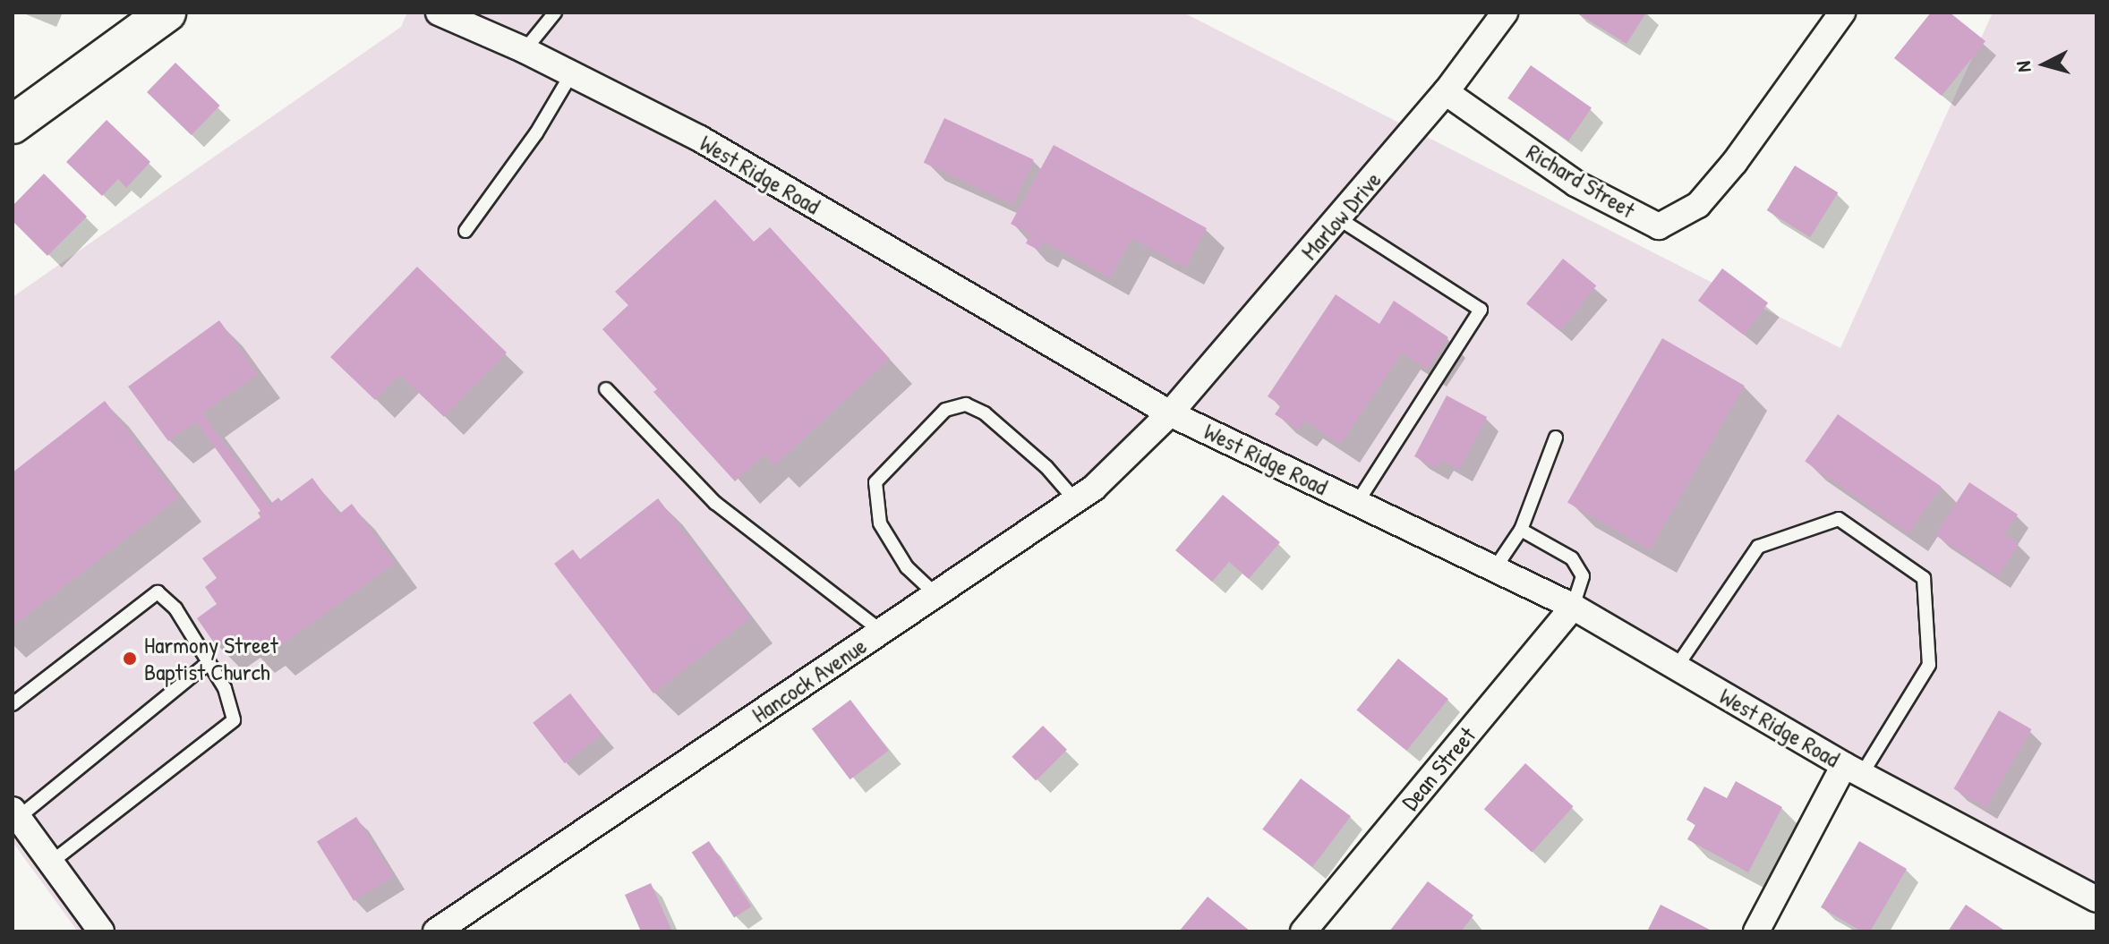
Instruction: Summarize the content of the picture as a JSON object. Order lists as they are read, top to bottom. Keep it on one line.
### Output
{"streets":{"street":["West Ridge Road","Richard Street","Marlow Drive","Hancock Avenue","Dean Street"]},"crossings":[["West Ridge Road","Marlow Drive"],["West Ridge Road","Hancock Avenue"],["West Ridge Road","Dean Street"],["Richard Street","Marlow Drive"],["Marlow Drive","Hancock Avenue"]],"places":["Harmony Street Baptist Church"],"north":"left"}
